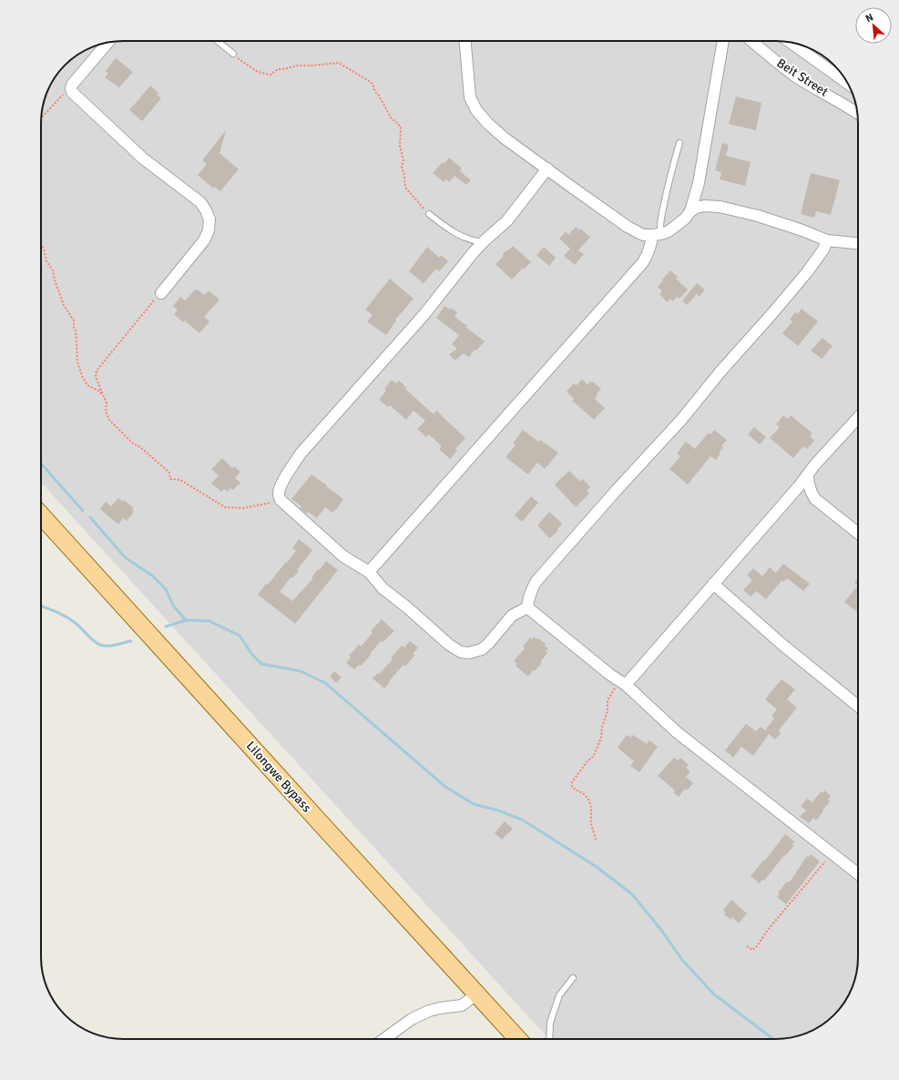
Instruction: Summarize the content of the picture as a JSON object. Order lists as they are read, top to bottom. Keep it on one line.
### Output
{"streets":{"main road":["Lilongwe Bypass"],"street":["Beit Street"]},"north":"top left"}
